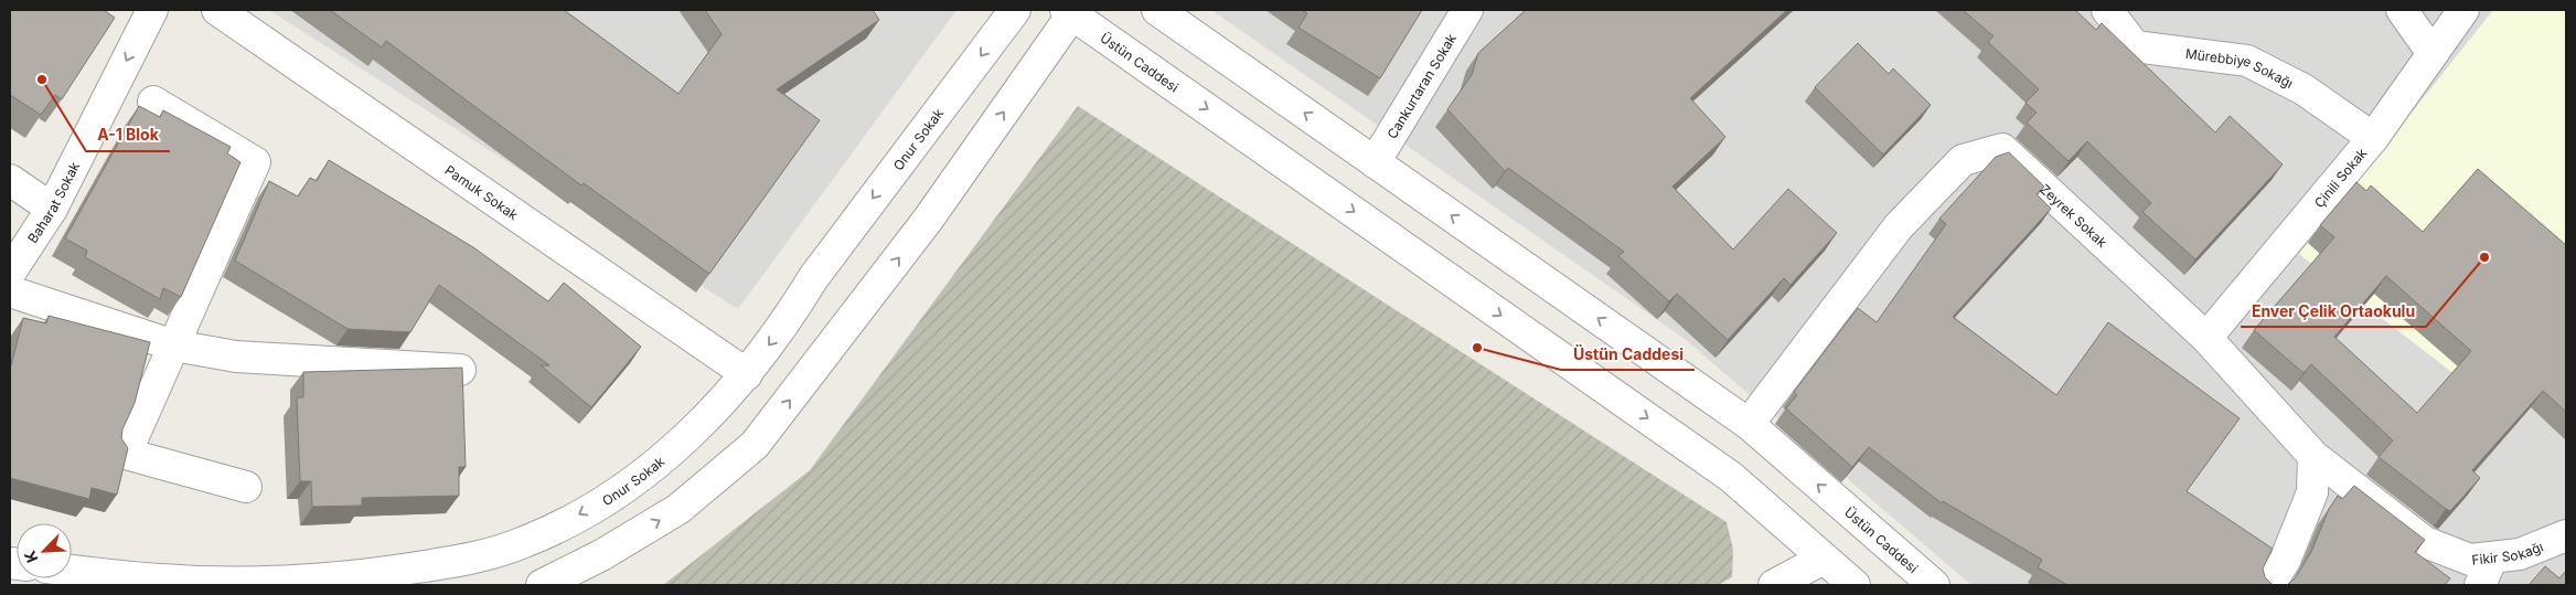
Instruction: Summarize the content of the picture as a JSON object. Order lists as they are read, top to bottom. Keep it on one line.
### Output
{"streets":{"street":["Üstün Caddesi","Mürebbiye Sokağı","Cankurtaran Sokak","Onur Sokak","Çinili Sokak","Pamuk Sokak","Baharat Sokak","Zeyrek Sokak","Fikir Sokağı"]},"crossings":[["Üstün Caddesi","Cankurtaran Sokak"],["Üstün Caddesi","Zeyrek Sokak"],["Mürebbiye Sokağı","Çinili Sokak"],["Onur Sokak","Pamuk Sokak"],["Çinili Sokak","Zeyrek Sokak"],["Zeyrek Sokak","Fikir Sokağı"]],"one_way":["Baharat Sokak"],"places":["A-1 Blok","Enver Çelik Ortaokulu","Üstün Caddesi"],"north":"bottom left"}
